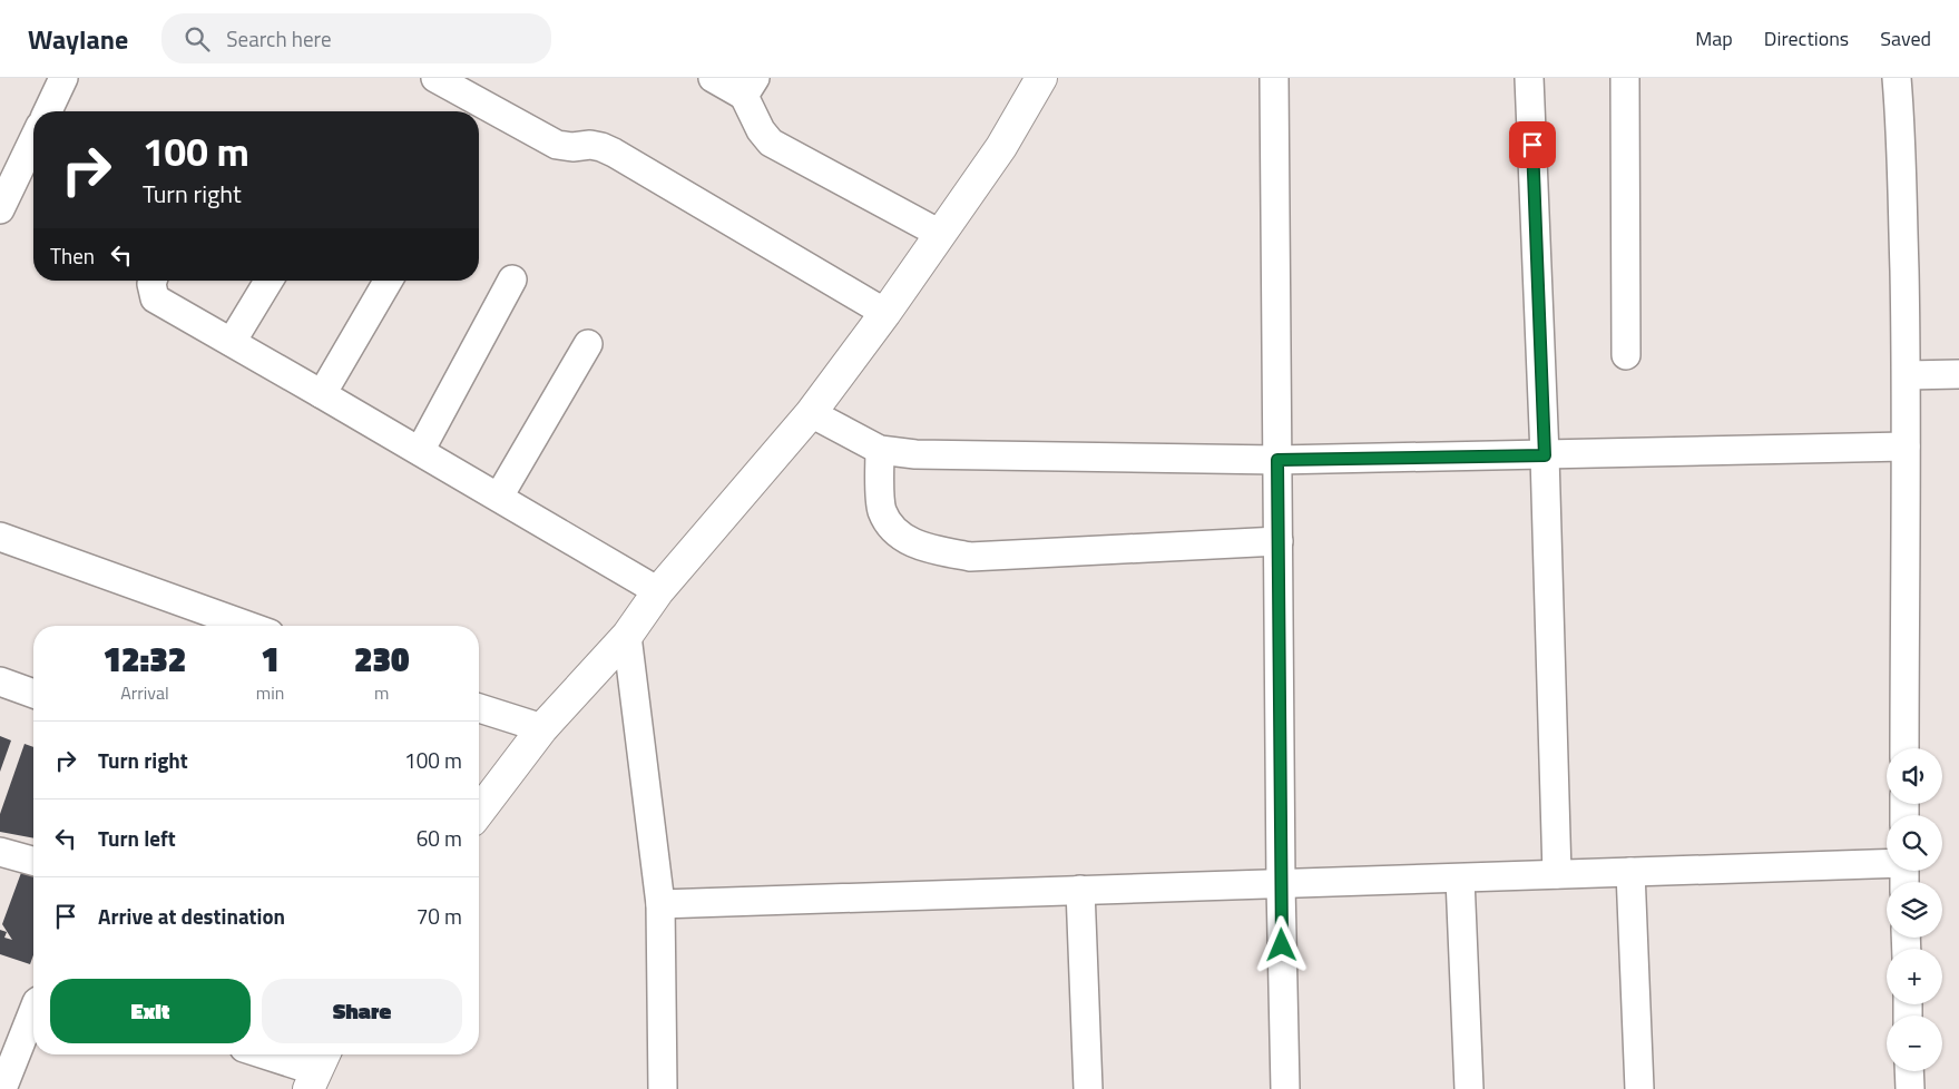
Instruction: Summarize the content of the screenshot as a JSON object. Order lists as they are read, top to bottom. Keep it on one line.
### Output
{"page":{"header":"Waylane","search":"Search here","nav":["Map","Directions","Saved"],"turn":["100 m","Turn right"],"then":"Then","eta":["12:32","Arrival","1","min","230","m"],"list":[{"name":"Turn right","value":"100 m"},{"name":"Turn left","value":"60 m"},{"name":"Arrive at destination","value":"70 m"}],"map_buttons":["+","−"],"buttons":["Exit","Share"]}}
